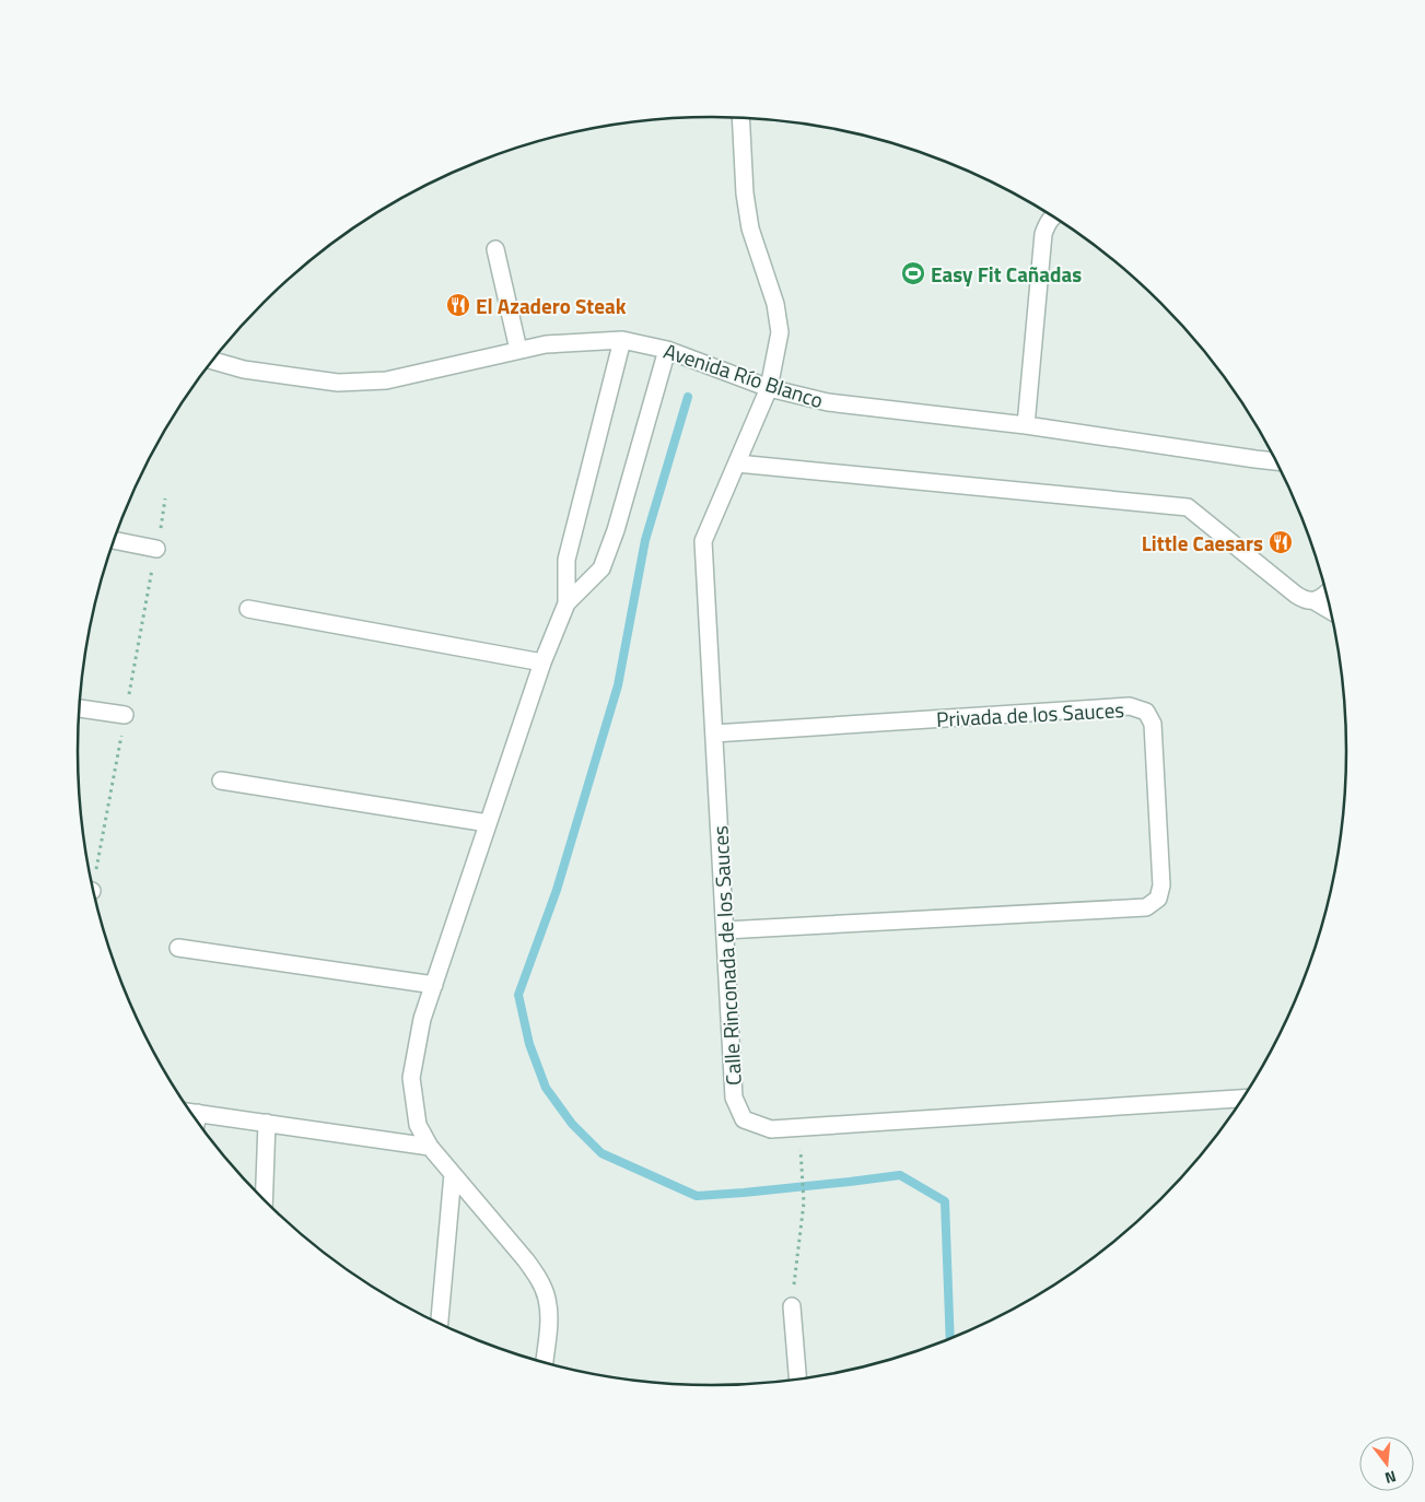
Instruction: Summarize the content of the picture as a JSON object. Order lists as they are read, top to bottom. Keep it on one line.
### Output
{"streets":{"street":["Avenida Río Blanco","Privada de los Sauces","Calle Rinconada de los Sauces"]},"crossings":[["Avenida Río Blanco","Calle Rinconada de los Sauces"],["Privada de los Sauces","Calle Rinconada de los Sauces"]],"places":{"sports":["Easy Fit Cañadas"],"restaurant":["El Azadero Steak","Little Caesars"]},"north":"bottom"}
